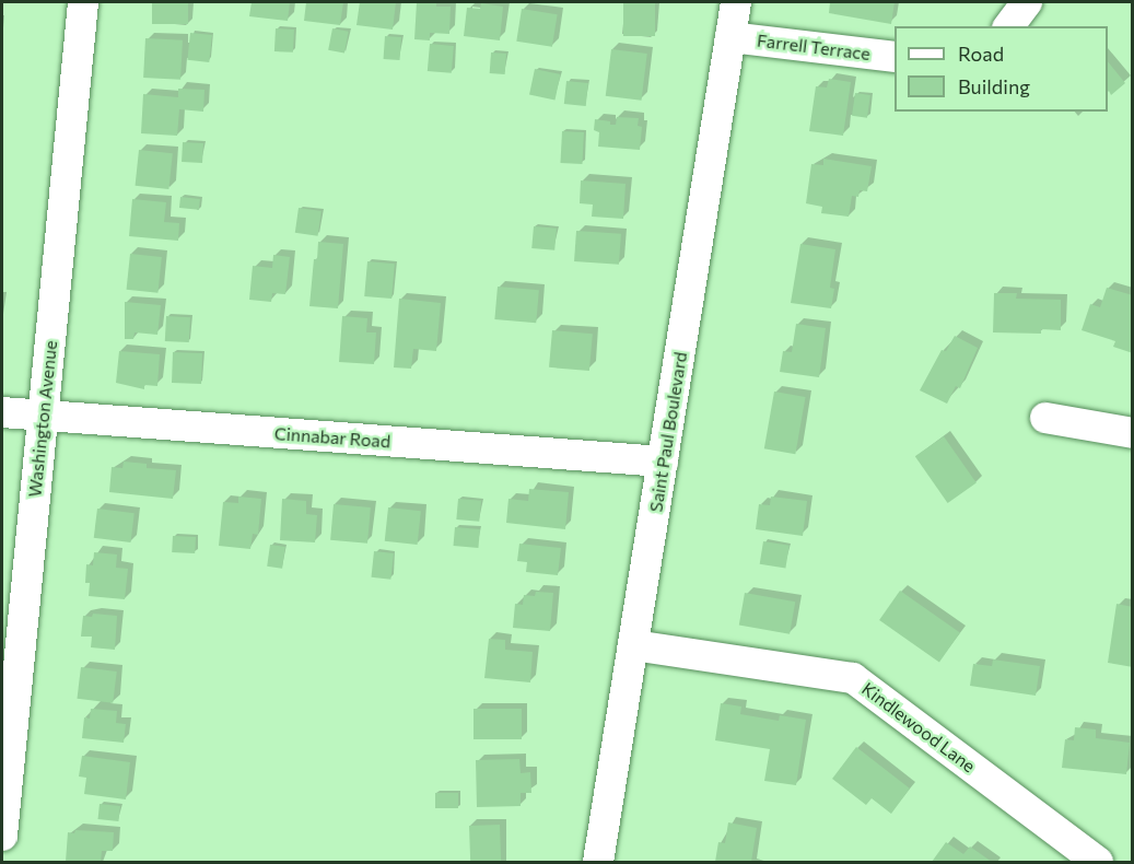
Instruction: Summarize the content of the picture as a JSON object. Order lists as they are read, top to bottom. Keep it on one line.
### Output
{"streets":{"street":["Farrell Terrace","Washington Avenue","Saint Paul Boulevard","Cinnabar Road","Kindlewood Lane"]},"crossings":[["Farrell Terrace","Saint Paul Boulevard"],["Washington Avenue","Cinnabar Road"],["Saint Paul Boulevard","Cinnabar Road"],["Saint Paul Boulevard","Kindlewood Lane"]],"legend":["Road","Building"]}
